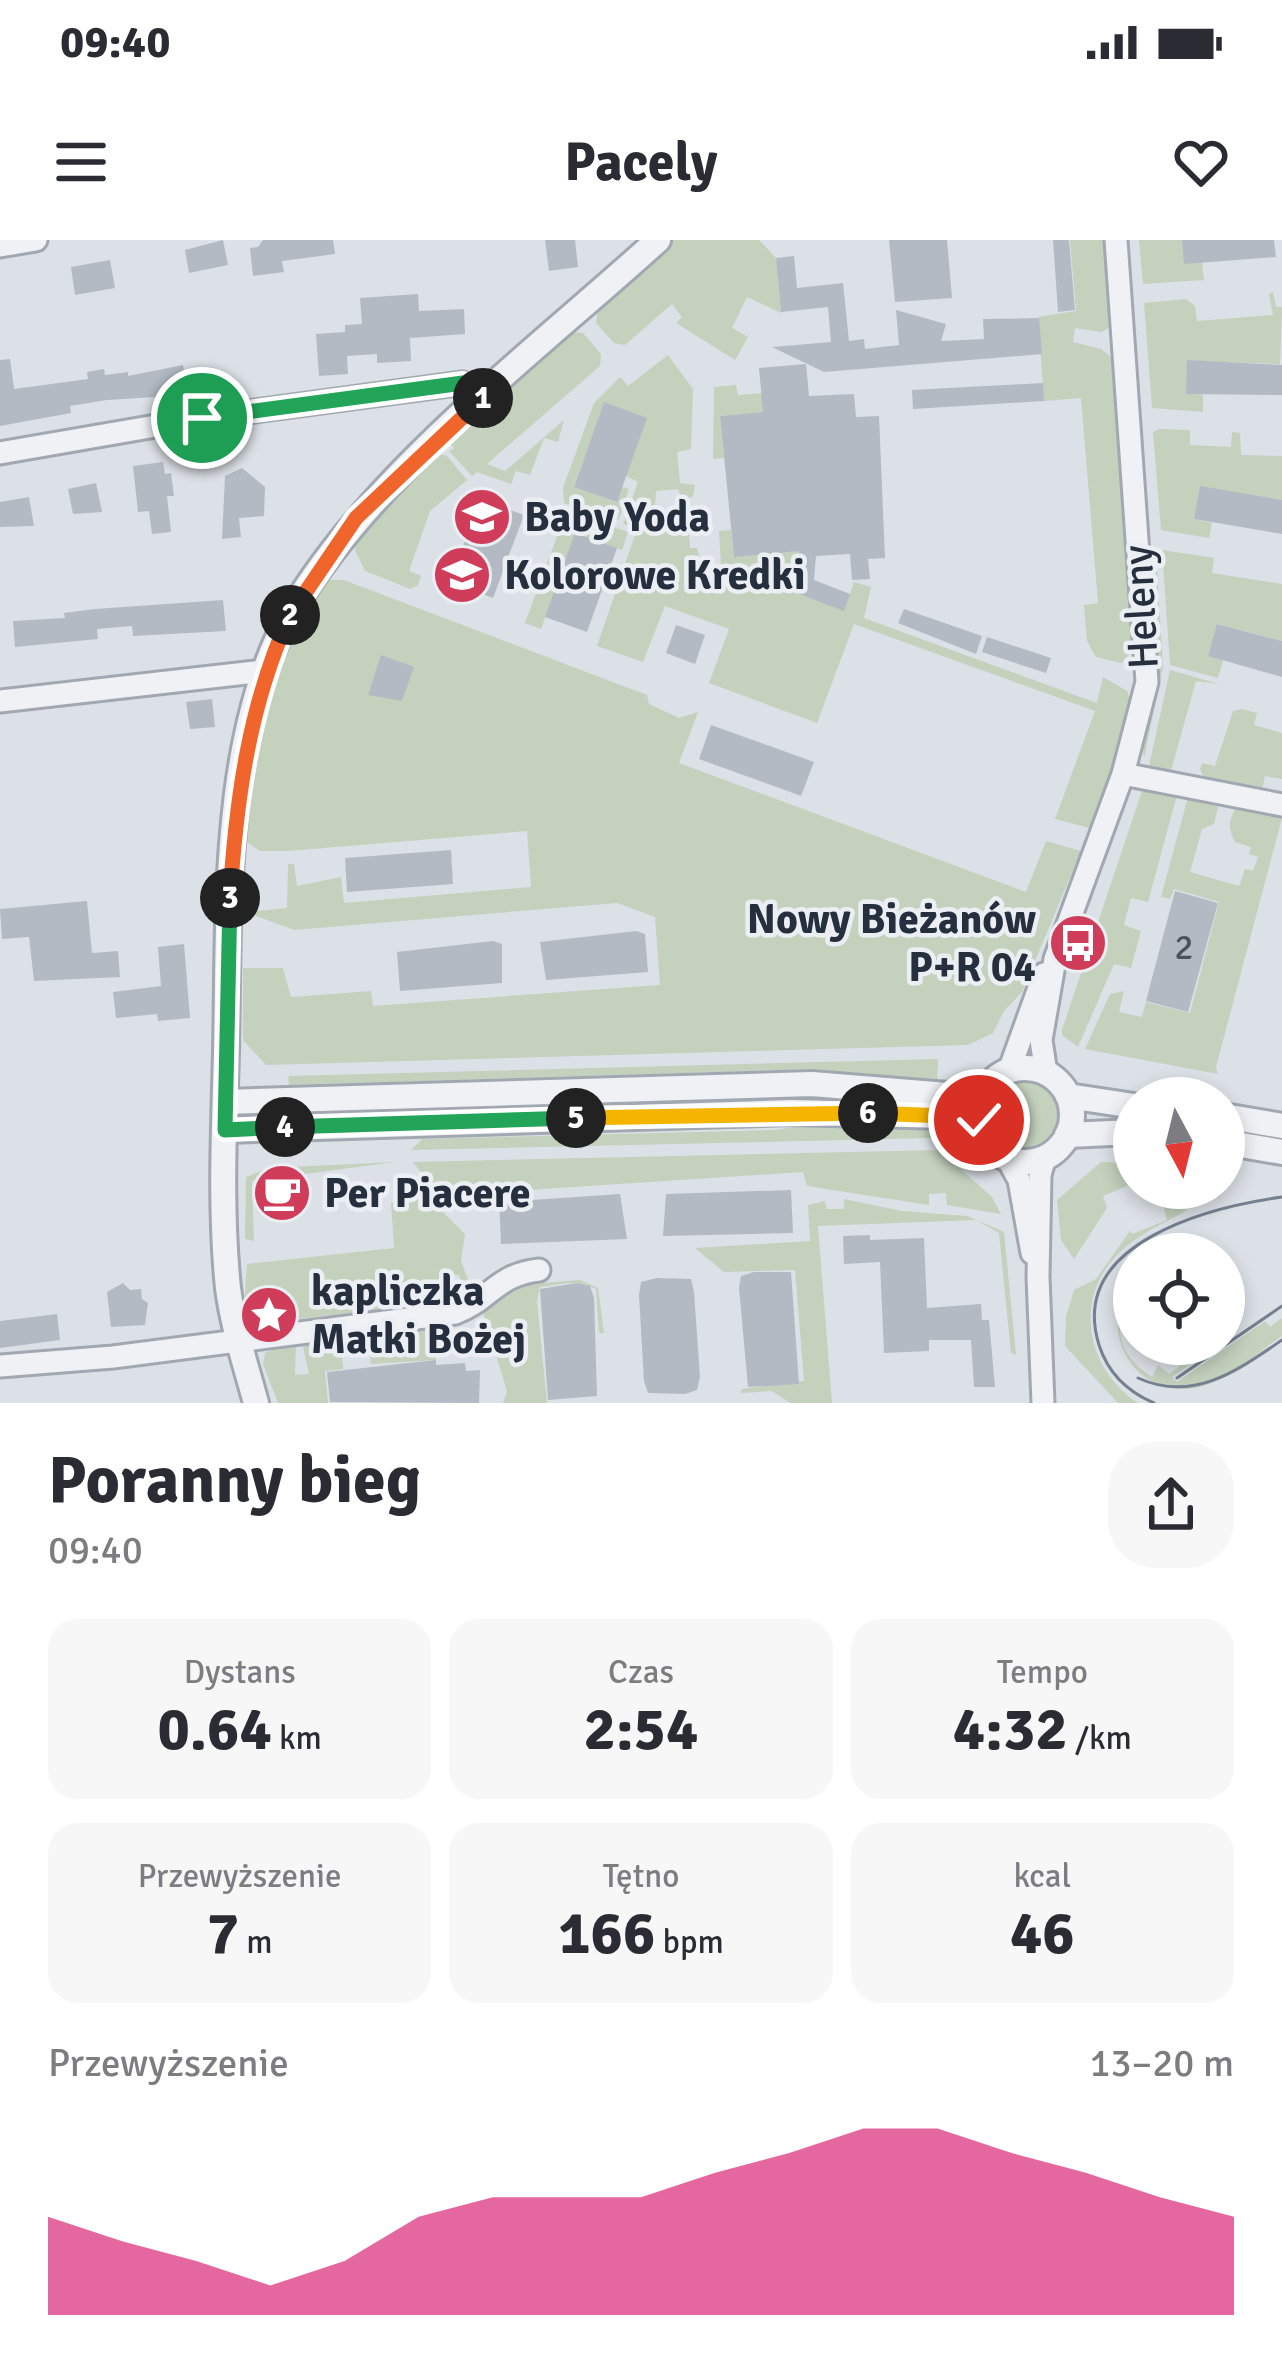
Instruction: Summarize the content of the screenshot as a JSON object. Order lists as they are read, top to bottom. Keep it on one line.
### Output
{"streets":{"street":["Heleny"]},"places":{"school or university":["Baby Yoda","Kolorowe Kredki"],"bus stop":["Nowy Bieżanów P+R 04"],"cafe":["Per Piacere"],"place":["kapliczka Matki Bożej"]},"house_numbers":["2"],"north":"bottom","page":{"status":"09:40","header":"Pacely","pins":["1","2","3","6","5","4"],"heading":["Poranny bieg","09:40"],"stats":[["Dystans","0.64 km"],["Czas","2:54"],["Tempo","4:32 /km"],["Przewyższenie","7 m"],["Tętno","166 bpm"],["kcal","46"]],"chart":["Przewyższenie","13–20 m"]}}
